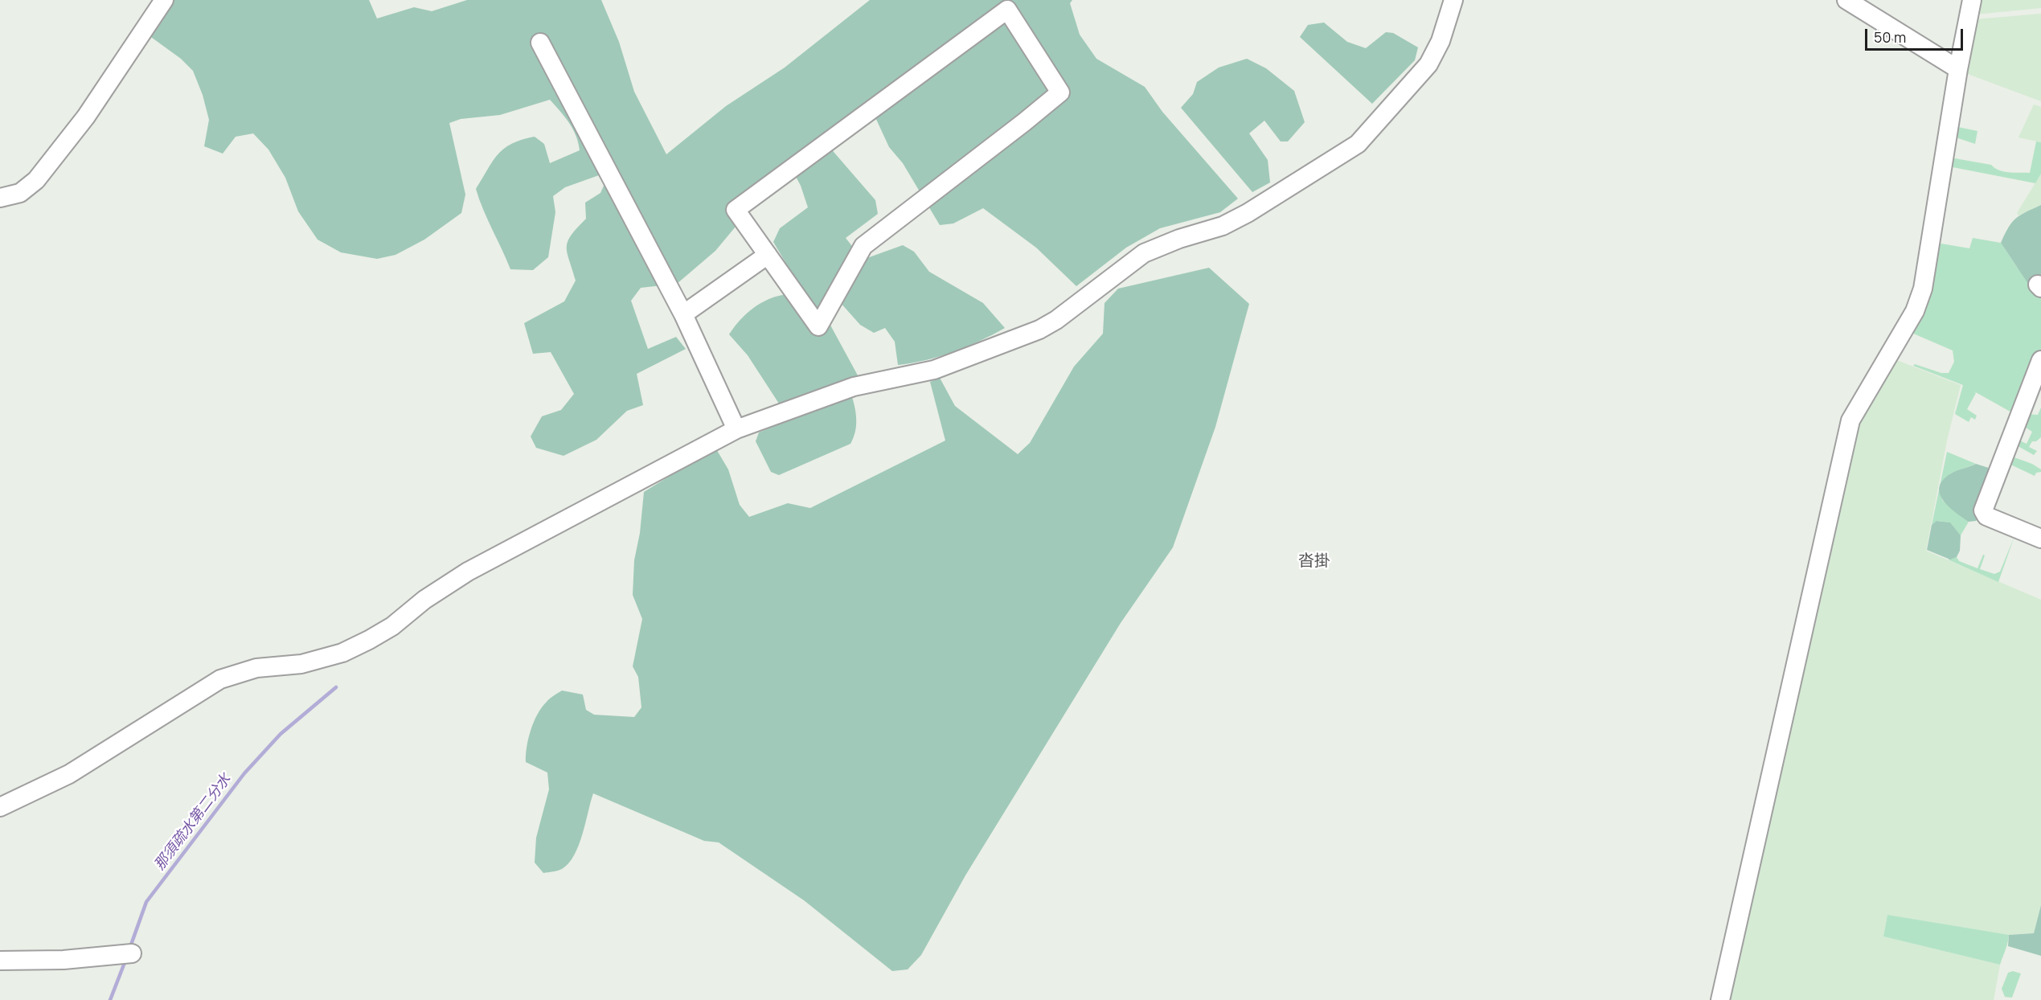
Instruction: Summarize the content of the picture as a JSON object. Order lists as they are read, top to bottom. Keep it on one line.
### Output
{"districts":["沓掛"],"water":["那須疏水第二分水"],"scale_bar":"50 m"}
